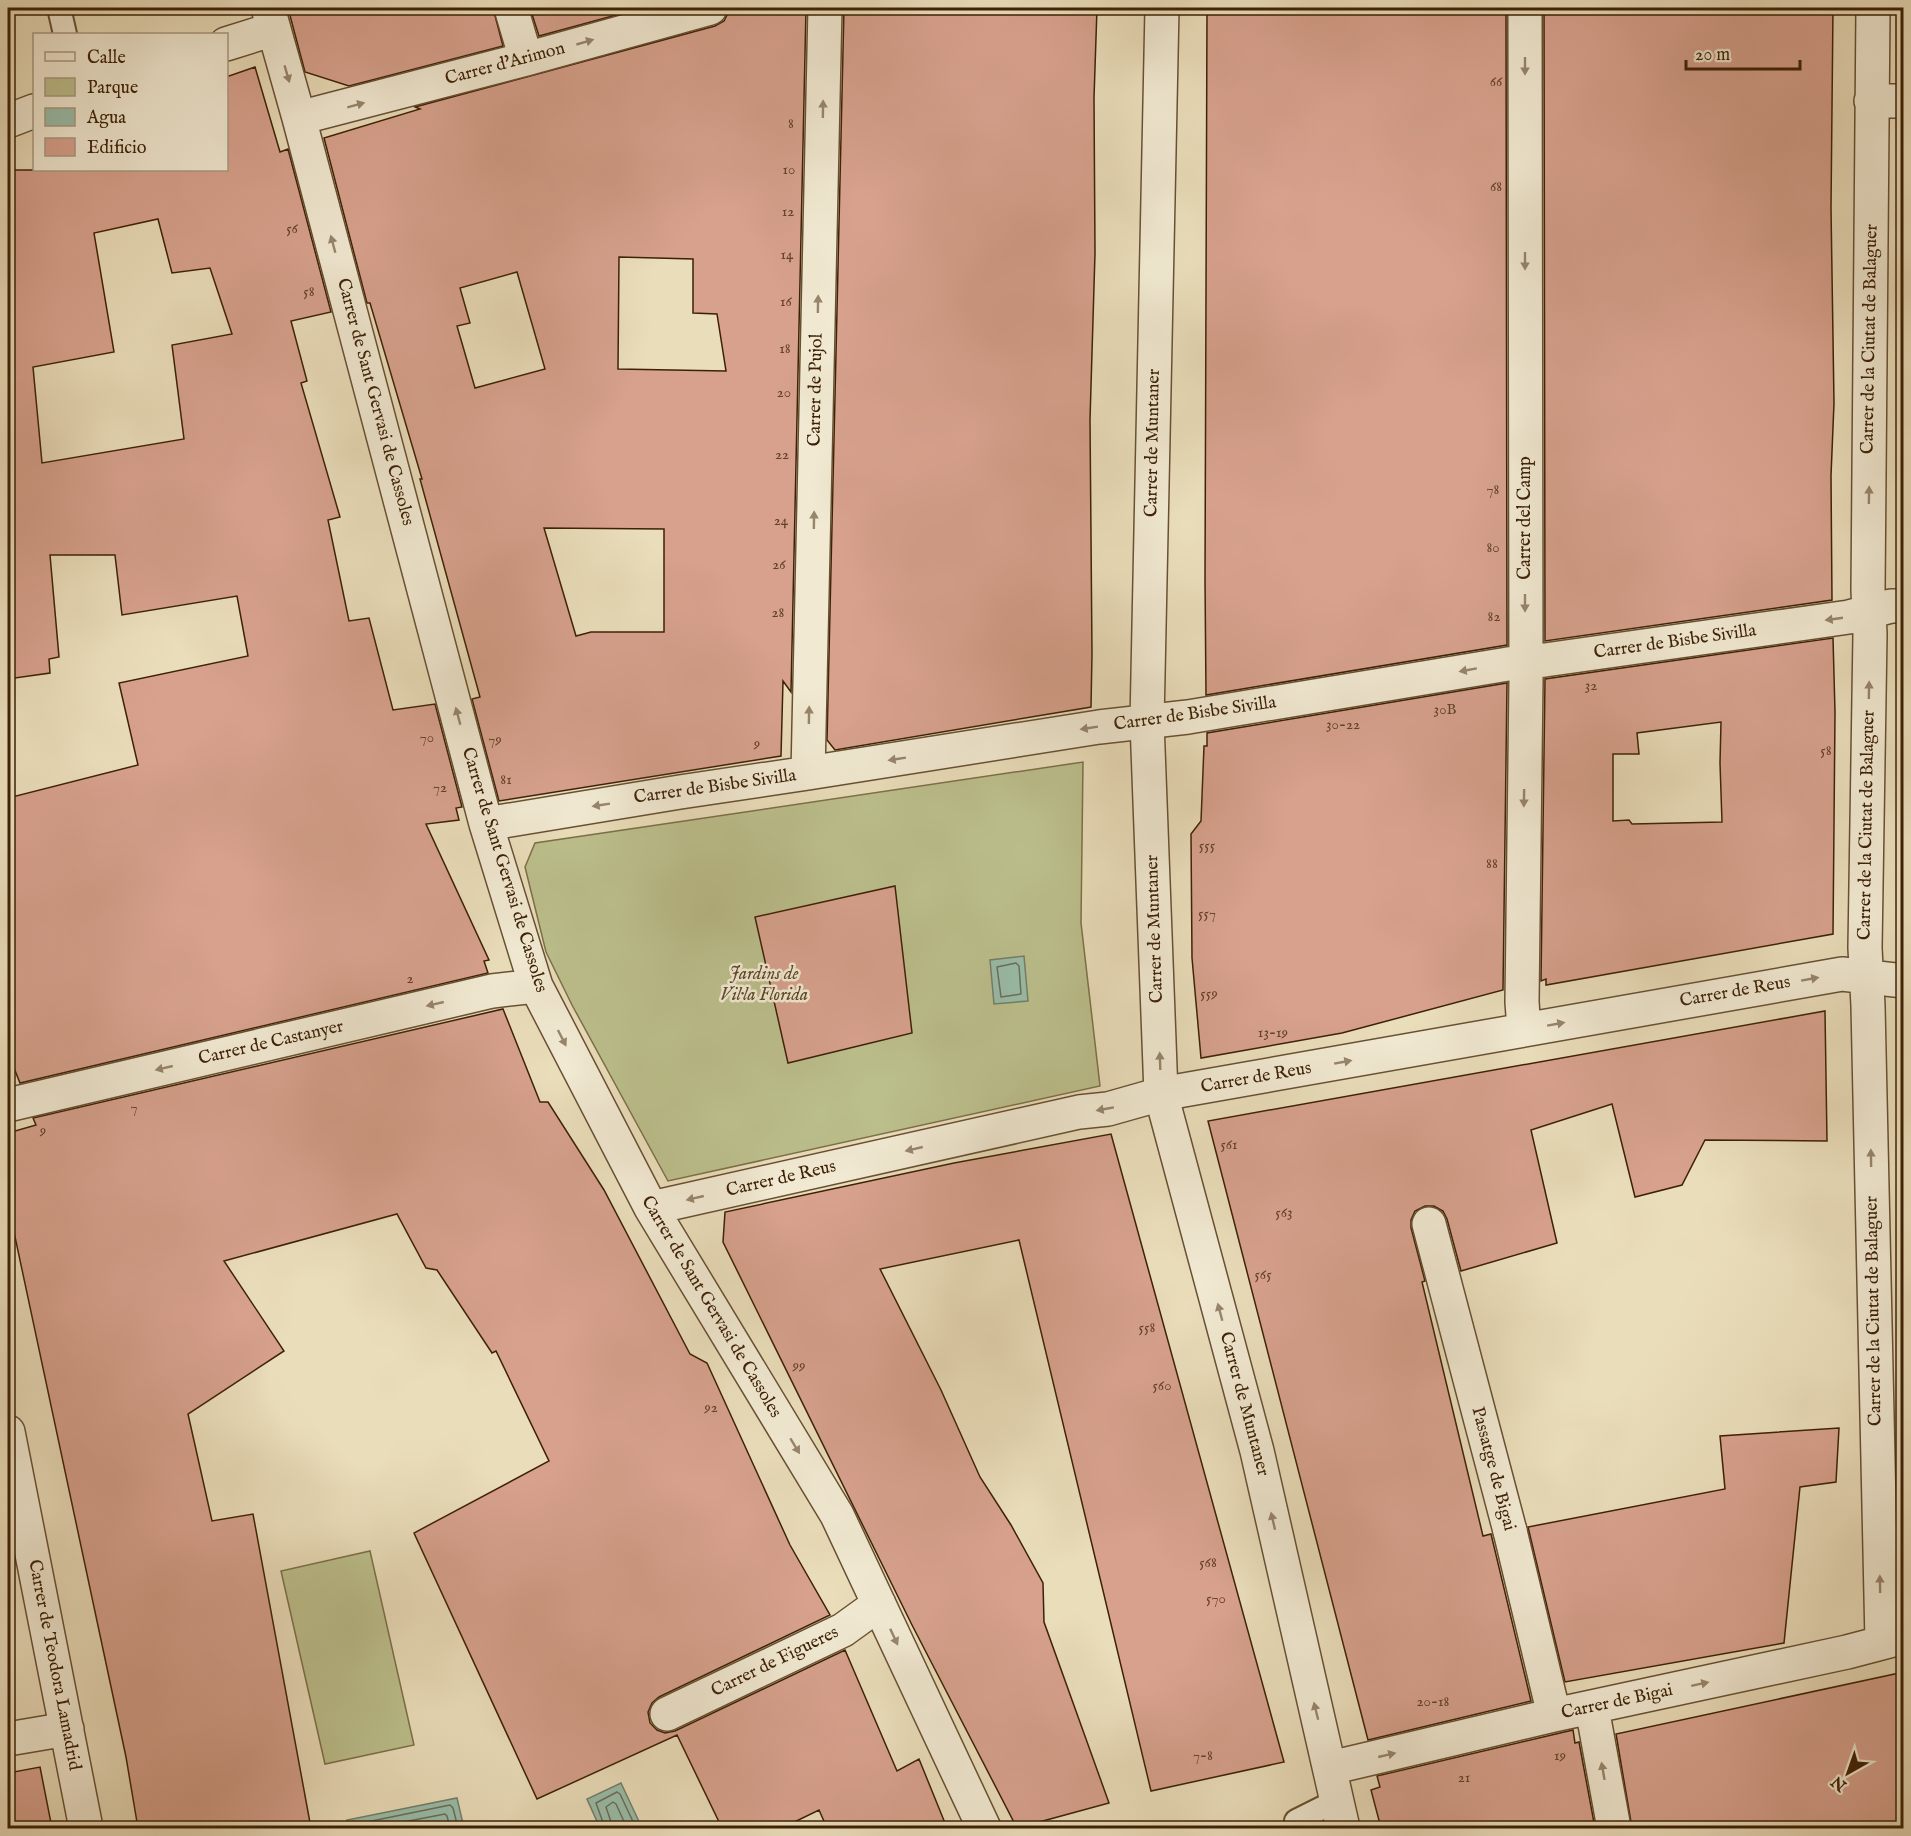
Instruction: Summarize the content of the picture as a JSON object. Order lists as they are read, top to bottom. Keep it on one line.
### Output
{"streets":{"street":["Carrer d'Arimon","Carrer de la Ciutat de Balaguer","Carrer de Pujol","Carrer de Sant Gervasi de Cassoles","Carrer de Muntaner","Carrer del Camp","Carrer de Bisbe Sivilla","Carrer de Reus","Carrer de Castanyer","Passatge de Bigai","Carrer de Figueres","Carrer de Teodora Lamadrid","Carrer de Bigai"]},"crossings":[["Carrer d'Arimon","Carrer de Sant Gervasi de Cassoles"],["Carrer de la Ciutat de Balaguer","Carrer de Bisbe Sivilla"],["Carrer de la Ciutat de Balaguer","Carrer de Reus"],["Carrer de la Ciutat de Balaguer","Carrer de Bigai"],["Carrer de Pujol","Carrer de Bisbe Sivilla"],["Carrer de Sant Gervasi de Cassoles","Carrer de Bisbe Sivilla"],["Carrer de Sant Gervasi de Cassoles","Carrer de Reus"],["Carrer de Sant Gervasi de Cassoles","Carrer de Castanyer"],["Carrer de Sant Gervasi de Cassoles","Carrer de Figueres"],["Carrer de Muntaner","Carrer de Bisbe Sivilla"],["Carrer de Muntaner","Carrer de Reus"],["Carrer de Muntaner","Carrer de Bigai"],["Carrer del Camp","Carrer de Bisbe Sivilla"],["Carrer del Camp","Carrer de Reus"],["Passatge de Bigai","Carrer de Bigai"]],"one_way":["Carrer d'Arimon","Carrer de la Ciutat de Balaguer","Carrer de Pujol","Carrer de Muntaner","Carrer del Camp","Carrer de Bisbe Sivilla","Carrer de Castanyer","Carrer de Bigai"],"parks":["Jardins de Vil·la Florida"],"house_numbers":["66","8","10","68","12","56","14","58","16","18","20","22","78","24","80","26","28","82","32","30B","30-22","70","79","9","58","81","72","555","88","557","2","559","13-19","7","9","561","563","565","558","99","560","92","568","570","20-18","7-8","19","21"],"legend":["Calle","Parque","Agua","Edificio"],"scale_bar":"20 m","north":"bottom left"}
